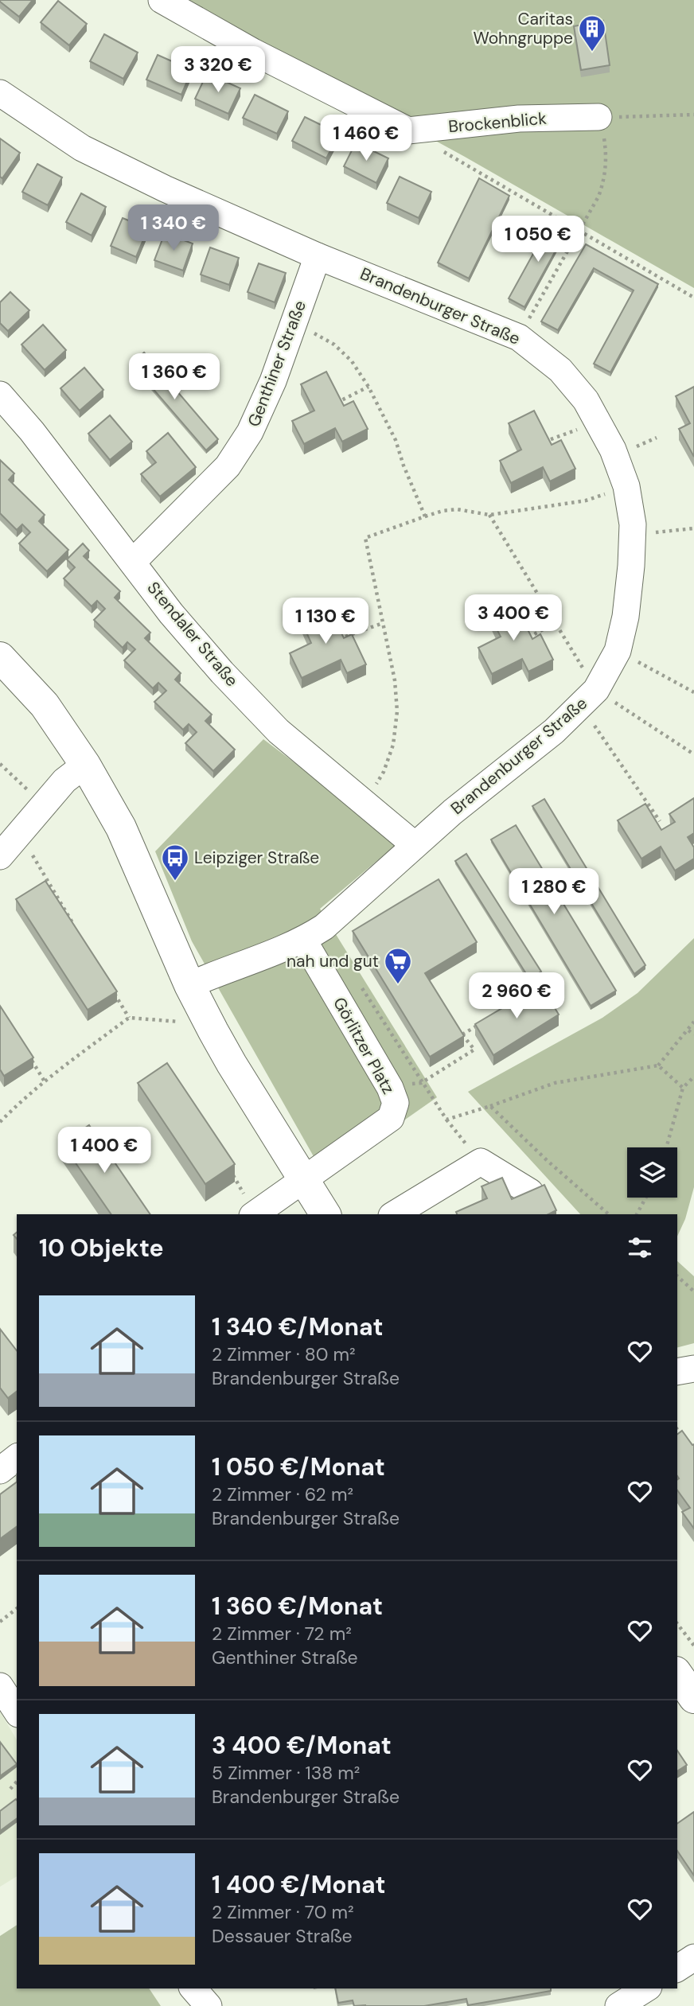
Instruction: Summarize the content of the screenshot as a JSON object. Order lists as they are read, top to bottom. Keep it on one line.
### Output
{"streets":{"street":["Brockenblick","Brandenburger Straße","Genthiner Straße","Stendaler Straße","Görlitzer Platz"]},"crossings":[["Brandenburger Straße","Genthiner Straße"],["Brandenburger Straße","Stendaler Straße"],["Brandenburger Straße","Görlitzer Platz"],["Genthiner Straße","Stendaler Straße"]],"places":{"building":["Caritas Wohngruppe"],"bus stop":["Leipziger Straße"],"supermarket":["nah und gut"]},"page":{"price":["3 320 €","1 460 €","1 340 €","1 050 €","1 360 €","3 400 €","1 130 €","1 280 €","2 960 €","1 400 €"],"heading":"10 Objekte","list":[{"name":"1 340 €/Monat","note":"2 Zimmer · 80 m² · Brandenburger Straße"},{"name":"1 050 €/Monat","note":"2 Zimmer · 62 m² · Brandenburger Straße"},{"name":"1 360 €/Monat","note":"2 Zimmer · 72 m² · Genthiner Straße"},{"name":"3 400 €/Monat","note":"5 Zimmer · 138 m² · Brandenburger Straße"},{"name":"1 400 €/Monat","note":"2 Zimmer · 70 m² · Dessauer Straße"}]}}
